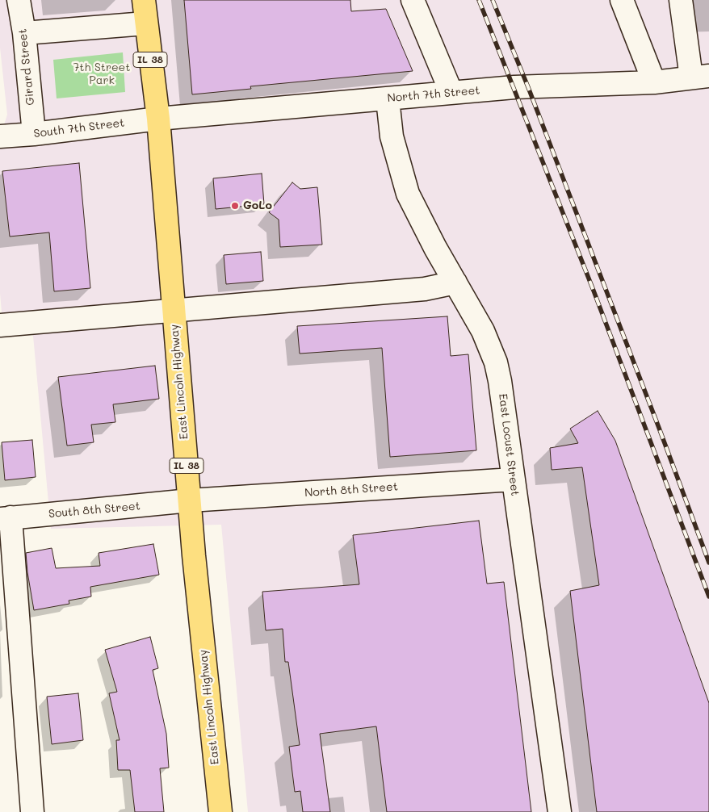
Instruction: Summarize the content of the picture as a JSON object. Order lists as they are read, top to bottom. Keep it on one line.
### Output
{"streets":{"main road":["IL 38","East Lincoln Highway"],"street":["Girard Street","North 7th Street","South 7th Street","East Locust Street","North 8th Street","South 8th Street"]},"crossings":[["Girard Street","South 7th Street"],["North 7th Street","South 7th Street"],["North 7th Street","East Lincoln Highway"],["North 7th Street","East Locust Street"],["South 7th Street","East Lincoln Highway"],["East Lincoln Highway","North 8th Street"],["East Lincoln Highway","South 8th Street"],["East Locust Street","North 8th Street"],["North 8th Street","South 8th Street"]],"parks":["7th Street Park"],"places":["GoLo"]}
